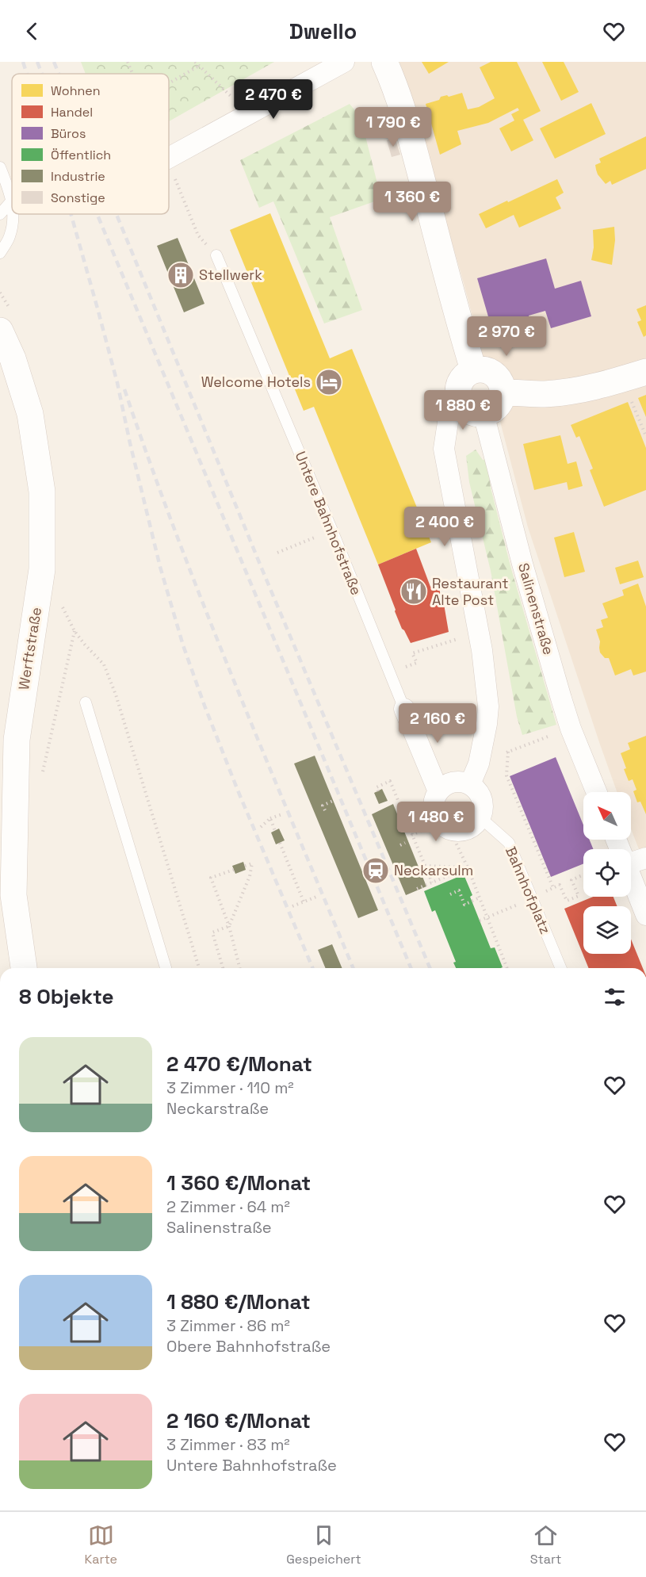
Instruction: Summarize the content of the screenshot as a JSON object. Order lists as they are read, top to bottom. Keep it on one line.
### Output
{"streets":{"main road":["Salinenstraße","Werftstraße"],"street":["Untere Bahnhofstraße"],"lane":["Bahnhofplatz"]},"crossings":[["Untere Bahnhofstraße","Bahnhofplatz"]],"places":{"building":["Stellwerk"],"hotel":["Welcome Hotels"],"restaurant":["Restaurant Alte Post"],"station":["Neckarsulm"]},"legend":["Wohnen","Handel","Büros","Öffentlich","Industrie","Sonstige"],"north":"top left","page":{"header":"Dwello","price":["2 470 €","1 790 €","1 360 €","2 970 €","1 880 €","2 400 €","2 160 €","1 480 €"],"heading":"8 Objekte","list":[{"name":"2 470 €/Monat","note":"3 Zimmer · 110 m² · Neckarstraße"},{"name":"1 360 €/Monat","note":"2 Zimmer · 64 m² · Salinenstraße"},{"name":"1 880 €/Monat","note":"3 Zimmer · 86 m² · Obere Bahnhofstraße"},{"name":"2 160 €/Monat","note":"3 Zimmer · 83 m² · Untere Bahnhofstraße"}],"tabs":["Karte","Gespeichert","Start"]}}
